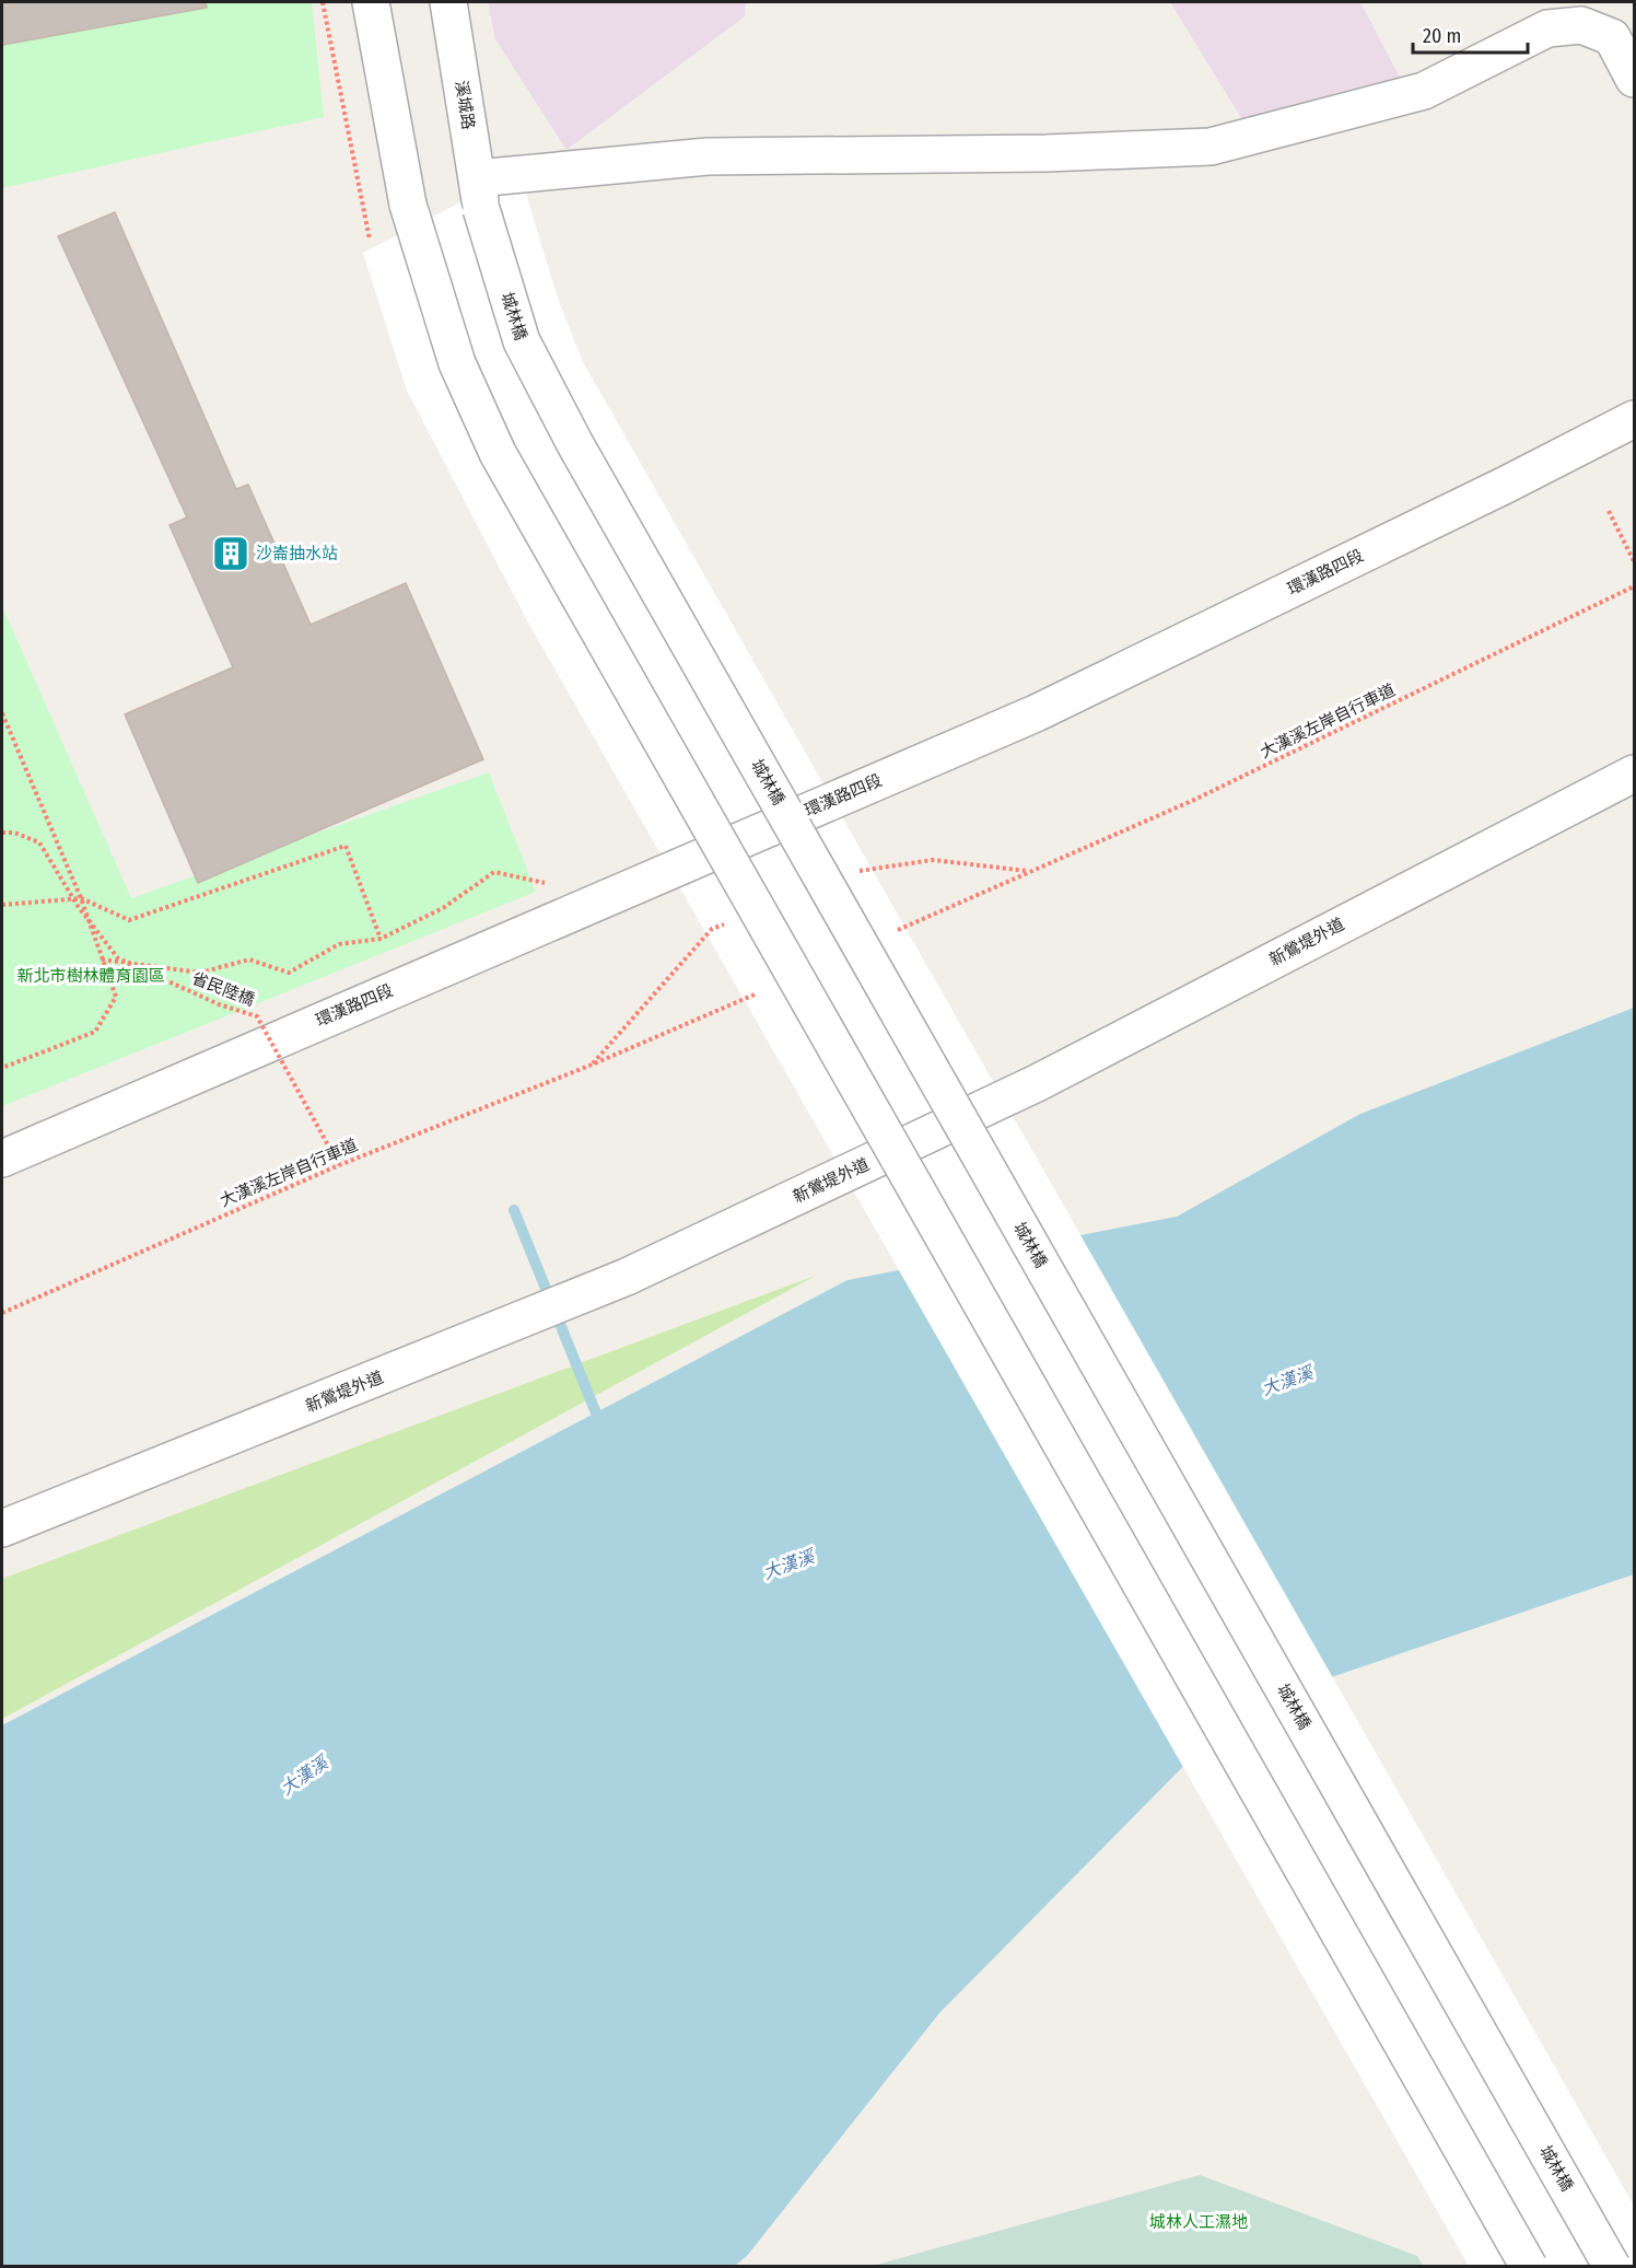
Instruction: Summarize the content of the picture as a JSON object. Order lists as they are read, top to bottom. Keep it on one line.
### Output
{"streets":{"street":["溪城路","城林橋","環漢路四段","新鶯堤外道"],"path":["大漢溪左岸自行車道","省民陸橋"]},"crossings":[["溪城路","城林橋"],["大漢溪左岸自行車道","省民陸橋"]],"water":["大漢溪"],"parks":["新北市樹林體育園區","城林人工濕地"],"places":{"building":["沙崙抽水站"]},"scale_bar":"20 m"}
